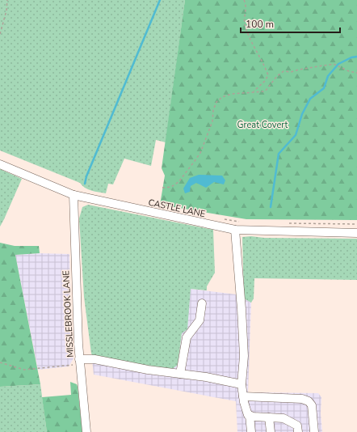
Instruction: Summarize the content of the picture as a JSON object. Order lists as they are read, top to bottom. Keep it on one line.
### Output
{"streets":{"street":["CASTLE LANE","MISSLEBROOK LANE"]},"crossings":[["CASTLE LANE","MISSLEBROOK LANE"]],"parks":["Great Covert"],"scale_bar":"100 m"}
